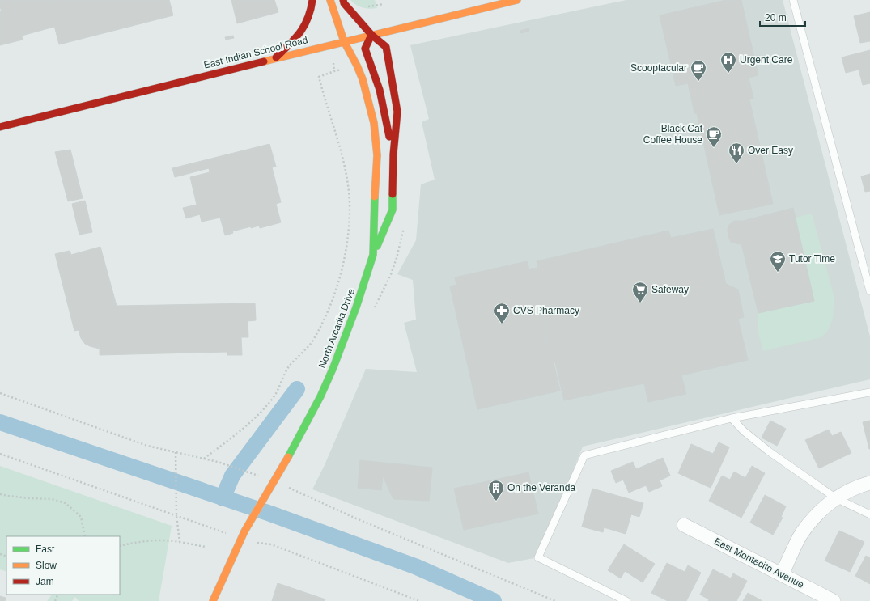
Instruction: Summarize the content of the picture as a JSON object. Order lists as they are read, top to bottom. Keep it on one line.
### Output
{"streets":{"street":["East Indian School Road","North Arcadia Drive","East Montecito Avenue"]},"crossings":[["East Indian School Road","North Arcadia Drive"]],"places":{"hospital":["Urgent Care"],"cafe":["Scooptacular","Black Cat Coffee House"],"restaurant":["Over Easy"],"school or university":["Tutor Time"],"supermarket":["Safeway"],"pharmacy":["CVS Pharmacy"],"building":["On the Veranda"]},"legend":["Fast","Slow","Jam"],"scale_bar":"20 m"}
